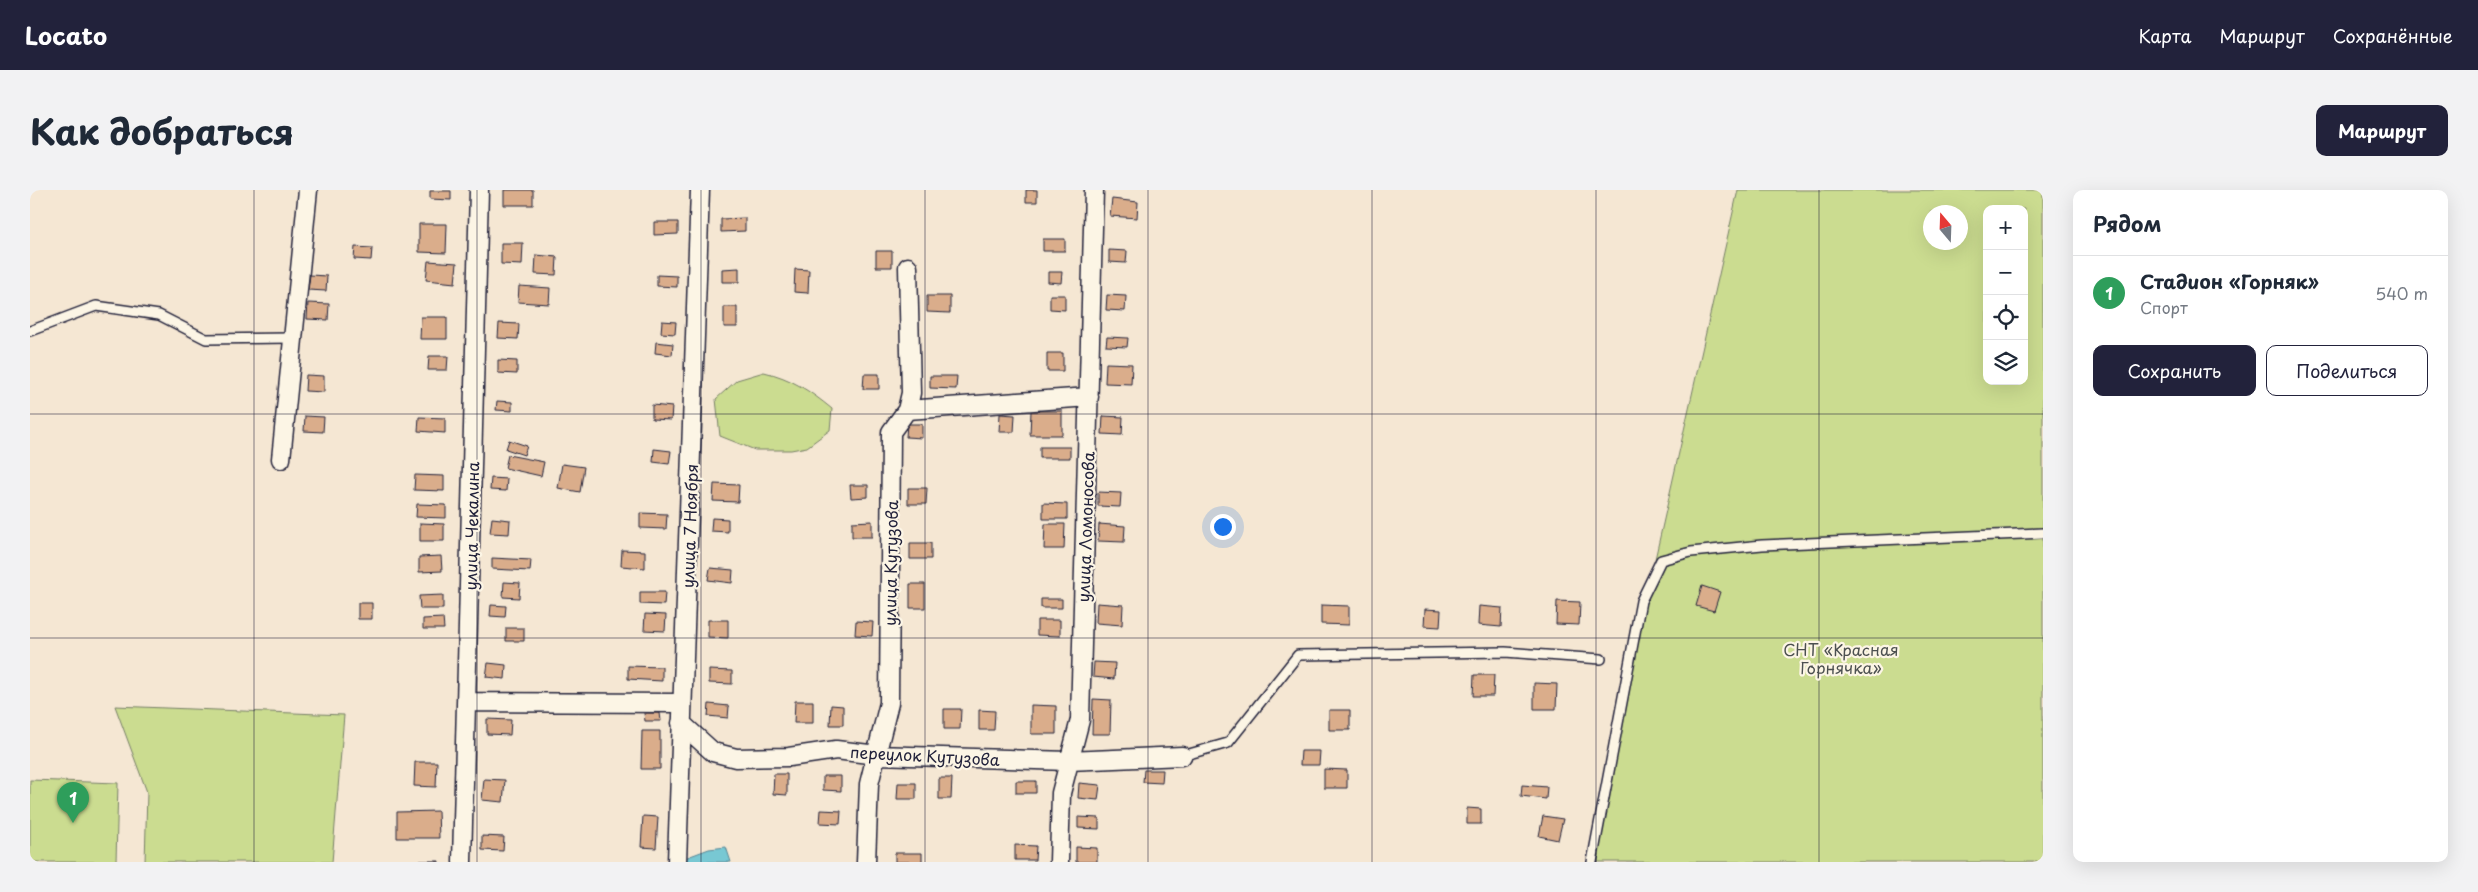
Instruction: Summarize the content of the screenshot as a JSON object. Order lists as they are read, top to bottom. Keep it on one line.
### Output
{"streets":{"street":["улица Чекалина","улица 7 Ноября","улица Ломоносова","улица Кутузова","переулок Кутузова"]},"crossings":[["улица 7 Ноября","переулок Кутузова"],["улица Ломоносова","переулок Кутузова"],["улица Кутузова","переулок Кутузова"]],"parks":["СНТ «Красная Горнячка»"],"north":"top","page":{"header":"Locato","nav":["Карта","Маршрут","Сохранённые"],"title":"Как добраться","buttons":["Маршрут",["Сохранить","Поделиться"]],"heading":"Рядом","map_buttons":["+","−"],"list":[{"mark":"1","name":"Стадион «Горняк»","note":"Спорт","value":"540 m"}],"pins":"1"}}
